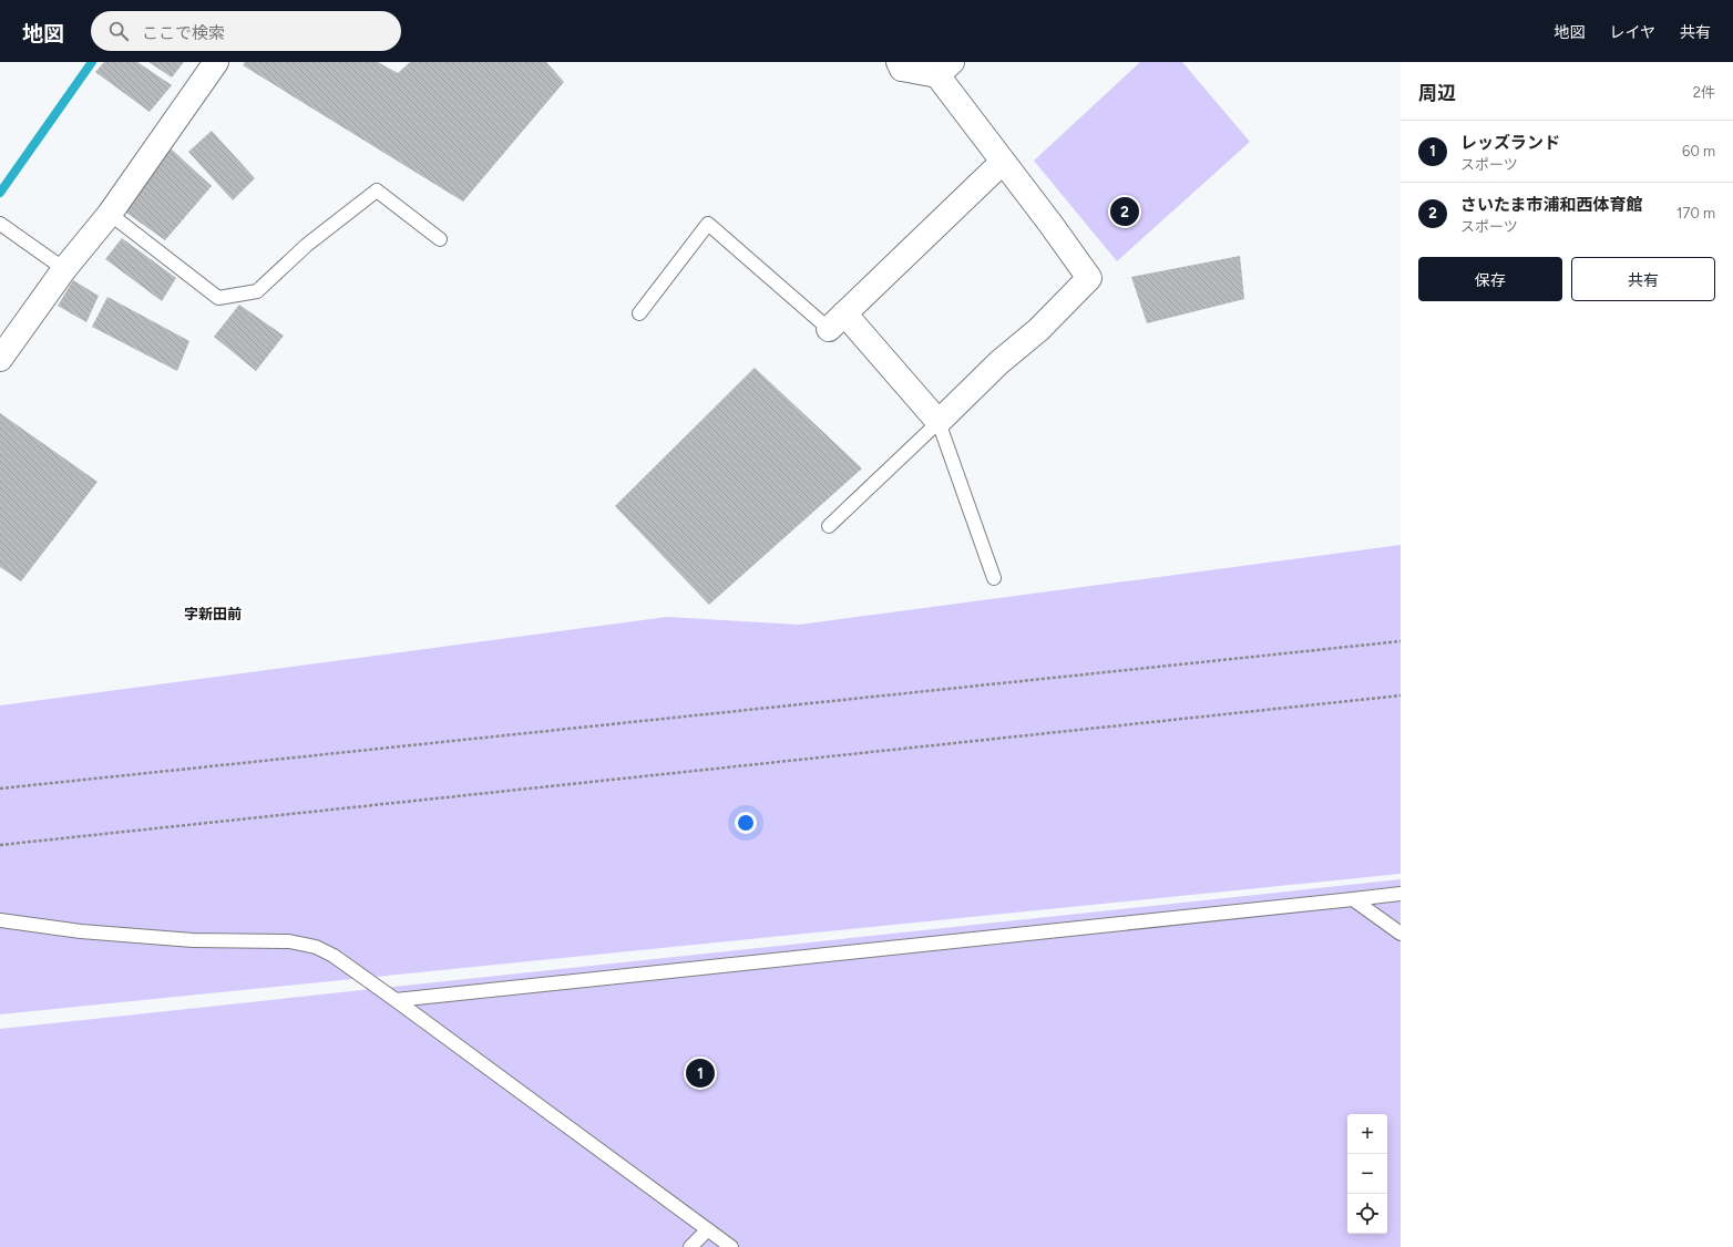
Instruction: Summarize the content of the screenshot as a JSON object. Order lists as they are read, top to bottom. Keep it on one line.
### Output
{"districts":["字新田前"],"page":{"header":"地図","search":"ここで検索","nav":["地図","レイヤ","共有"],"heading":["周辺","2件"],"list":[{"mark":"1","name":"レッズランド","note":"スポーツ","value":"60 m"},{"mark":"2","name":"さいたま市浦和西体育館","note":"スポーツ","value":"170 m"}],"pins":["2","1"],"buttons":["保存","共有"],"map_buttons":["+","−"]}}
